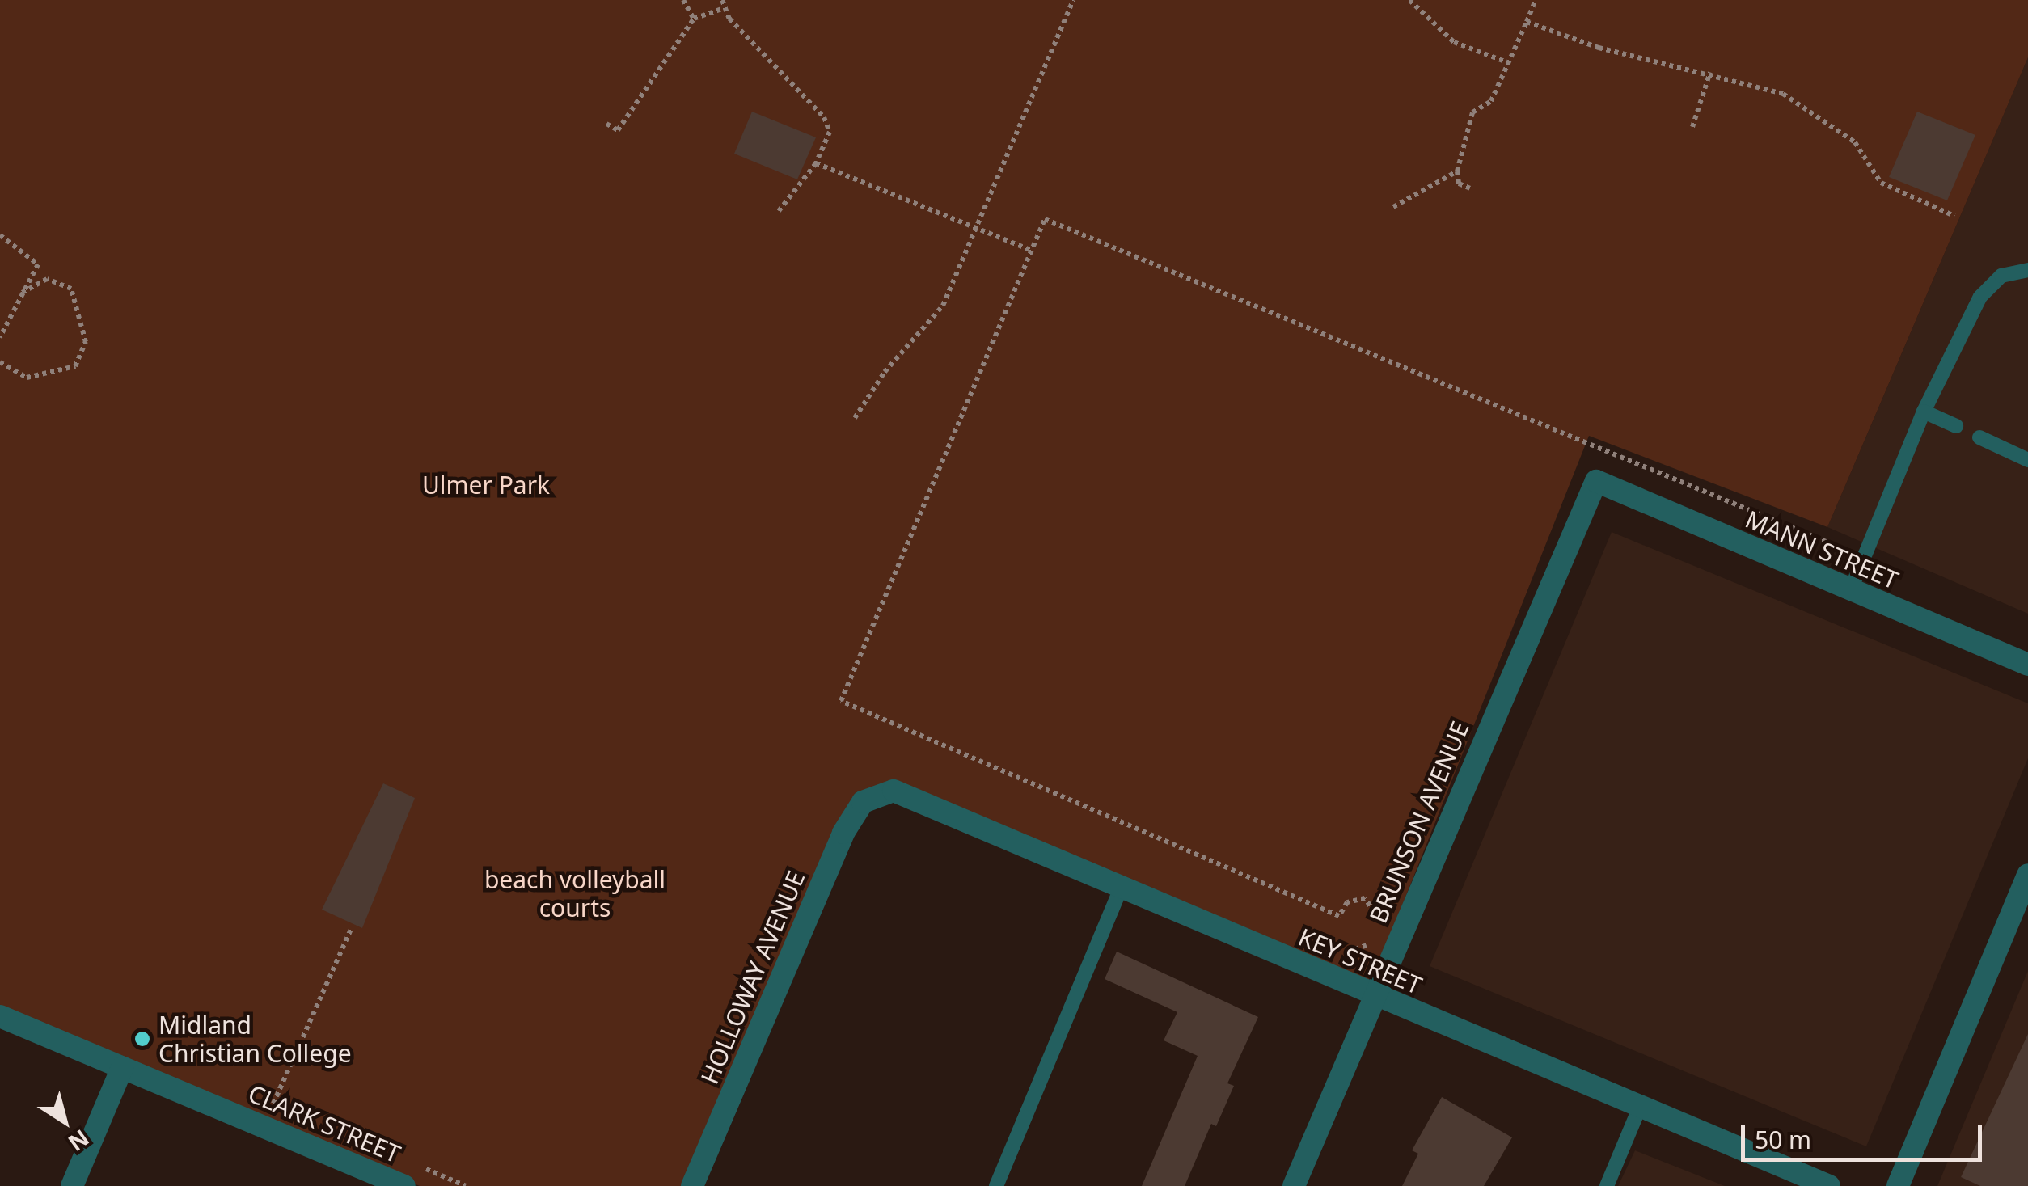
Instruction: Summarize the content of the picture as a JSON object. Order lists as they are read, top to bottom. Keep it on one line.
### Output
{"streets":{"street":["MANN STREET","BRUNSON AVENUE","KEY STREET","HOLLOWAY AVENUE","CLARK STREET"]},"crossings":[["MANN STREET","BRUNSON AVENUE"],["BRUNSON AVENUE","KEY STREET"],["KEY STREET","HOLLOWAY AVENUE"]],"parks":["Ulmer Park","beach volleyball courts"],"places":["Midland Christian College"],"scale_bar":"50 m","north":"bottom right"}
